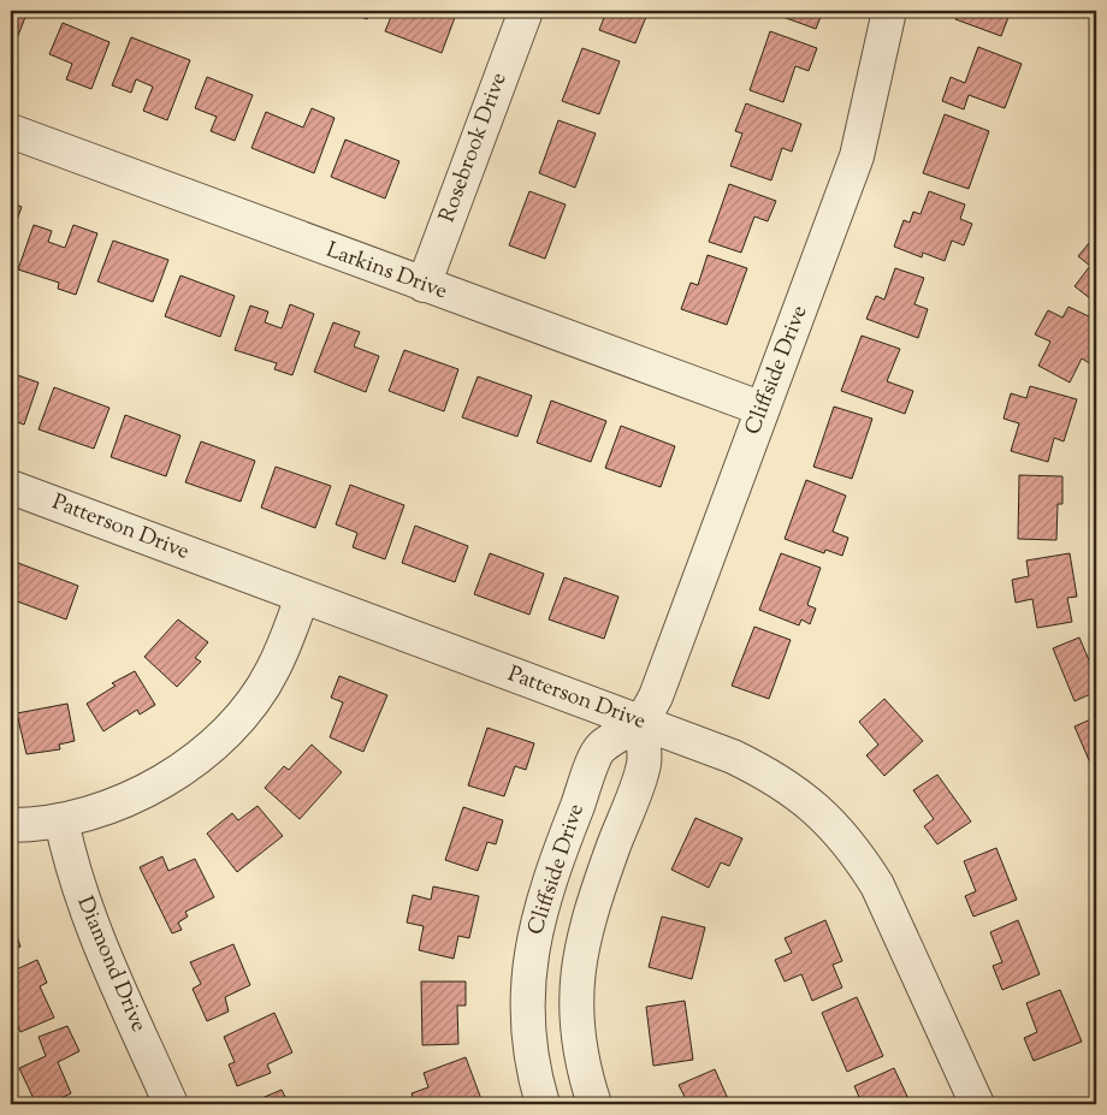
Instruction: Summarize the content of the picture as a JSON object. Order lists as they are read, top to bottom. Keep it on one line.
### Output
{"streets":{"street":["Rosebrook Drive","Larkins Drive","Cliffside Drive","Patterson Drive","Diamond Drive"]},"crossings":[["Rosebrook Drive","Larkins Drive"],["Larkins Drive","Cliffside Drive"],["Cliffside Drive","Patterson Drive"]]}
